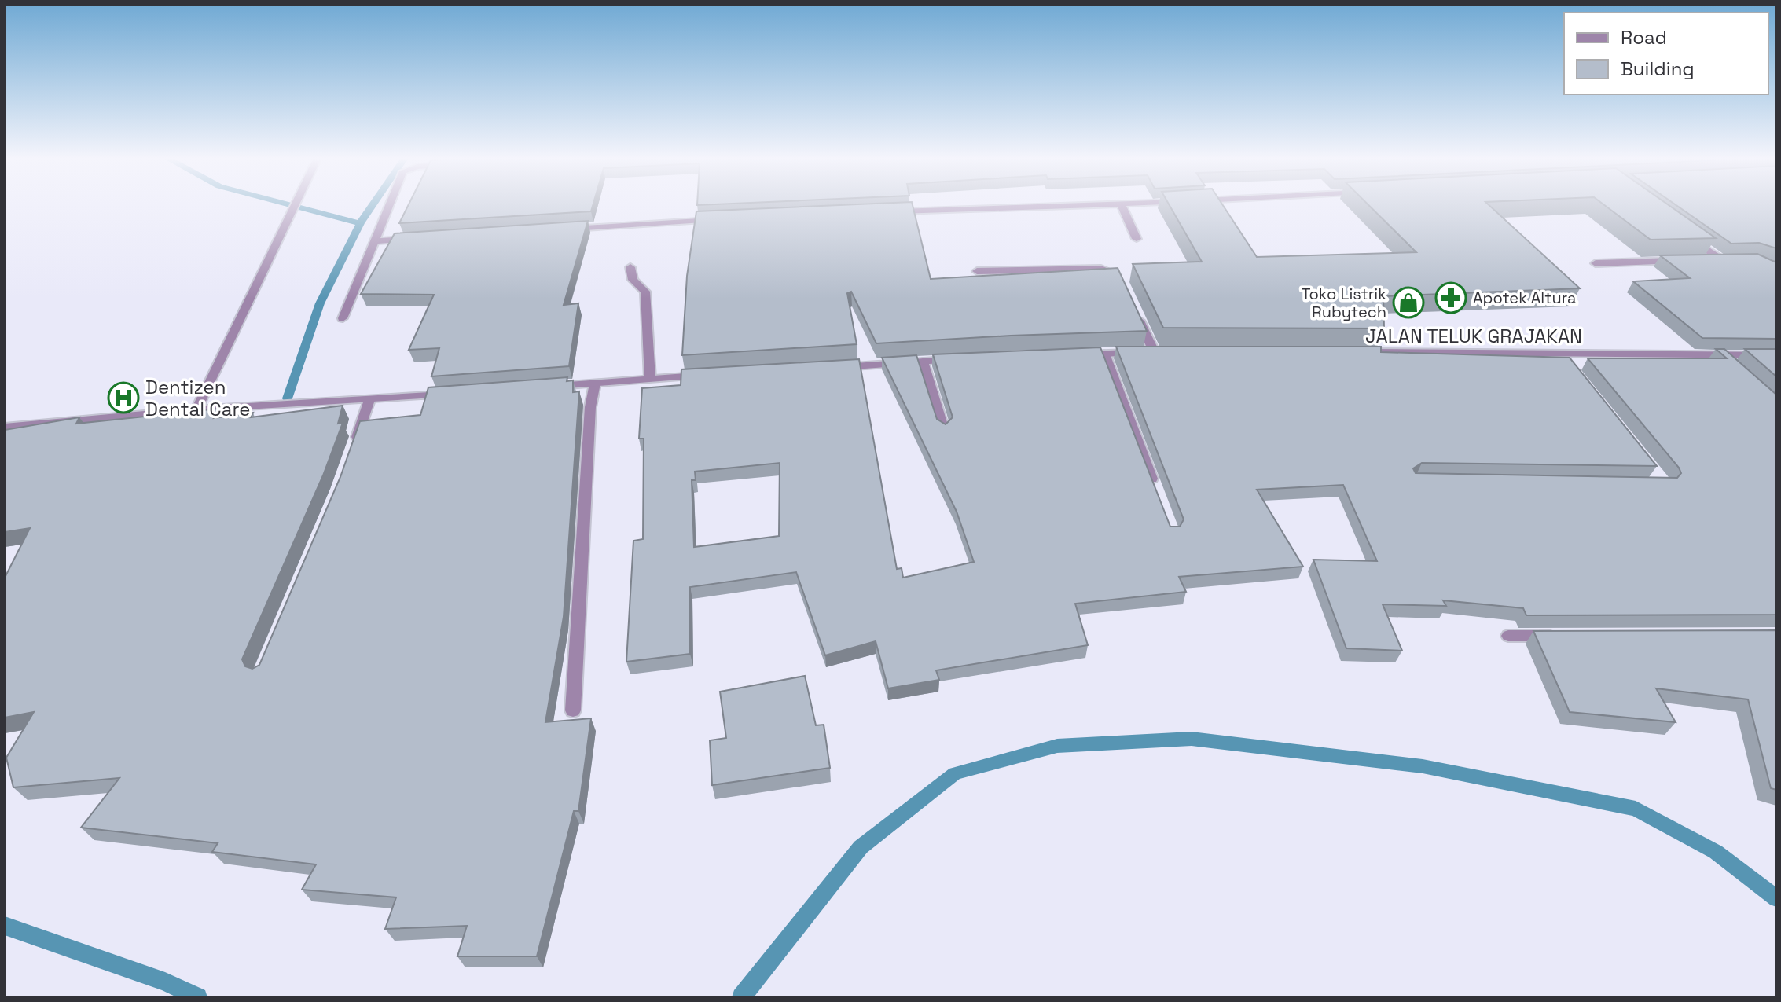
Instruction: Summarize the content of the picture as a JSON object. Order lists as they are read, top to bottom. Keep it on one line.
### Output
{"streets":{"street":["JALAN TELUK GRAJAKAN"]},"places":{"pharmacy":["Apotek Altura"],"shop":["Toko Listrik Rubytech"],"hospital":["Dentizen Dental Care"]},"legend":["Road","Building"]}
